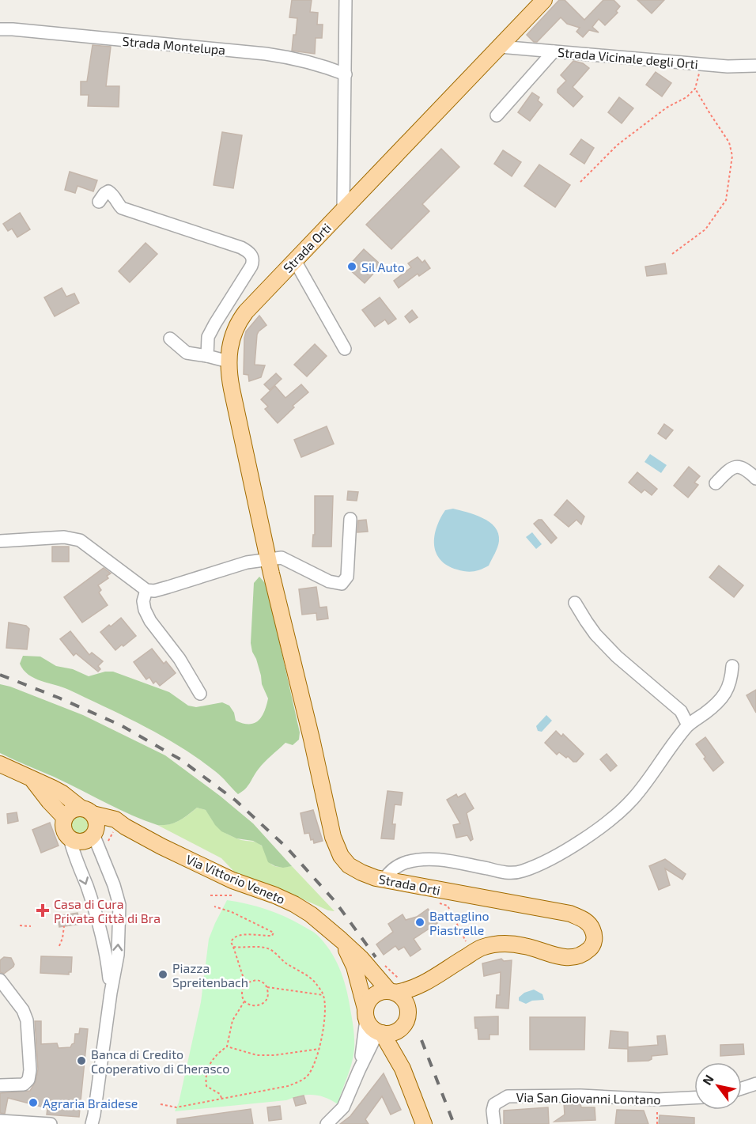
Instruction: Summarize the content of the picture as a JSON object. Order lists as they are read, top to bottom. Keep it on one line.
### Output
{"streets":{"main road":["Strada Orti","Via Vittorio Veneto"],"street":["Strada Montelupa","Strada Vicinale degli Orti","Via San Giovanni Lontano"]},"crossings":[["Strada Vicinale degli Orti","Strada Orti"],["Strada Orti","Via Vittorio Veneto"]],"places":{"other":["Sil Auto","Battaglino Piastrelle","Piazza Spreitenbach","Banca di Credito Cooperativo di Cherasco","Agraria Braidese"],"health":["Casa di Cura Privata Città di Bra"]},"north":"top left"}
